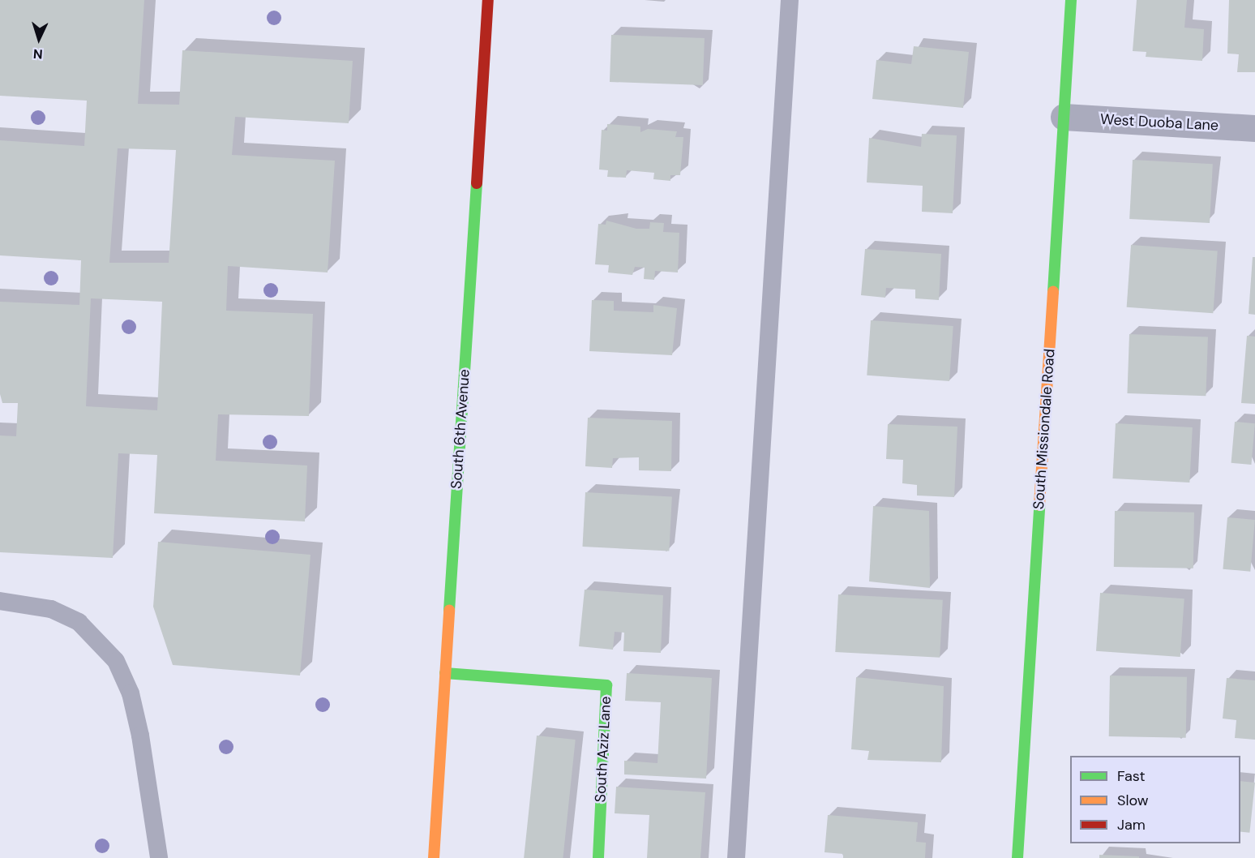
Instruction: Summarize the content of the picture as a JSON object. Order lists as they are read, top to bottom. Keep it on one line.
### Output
{"streets":{"street":["West Duoba Lane","South 6th Avenue","South Missiondale Road","South Aziz Lane"]},"crossings":[["West Duoba Lane","South Missiondale Road"],["South 6th Avenue","South Aziz Lane"]],"legend":["Fast","Slow","Jam"],"north":"bottom"}
